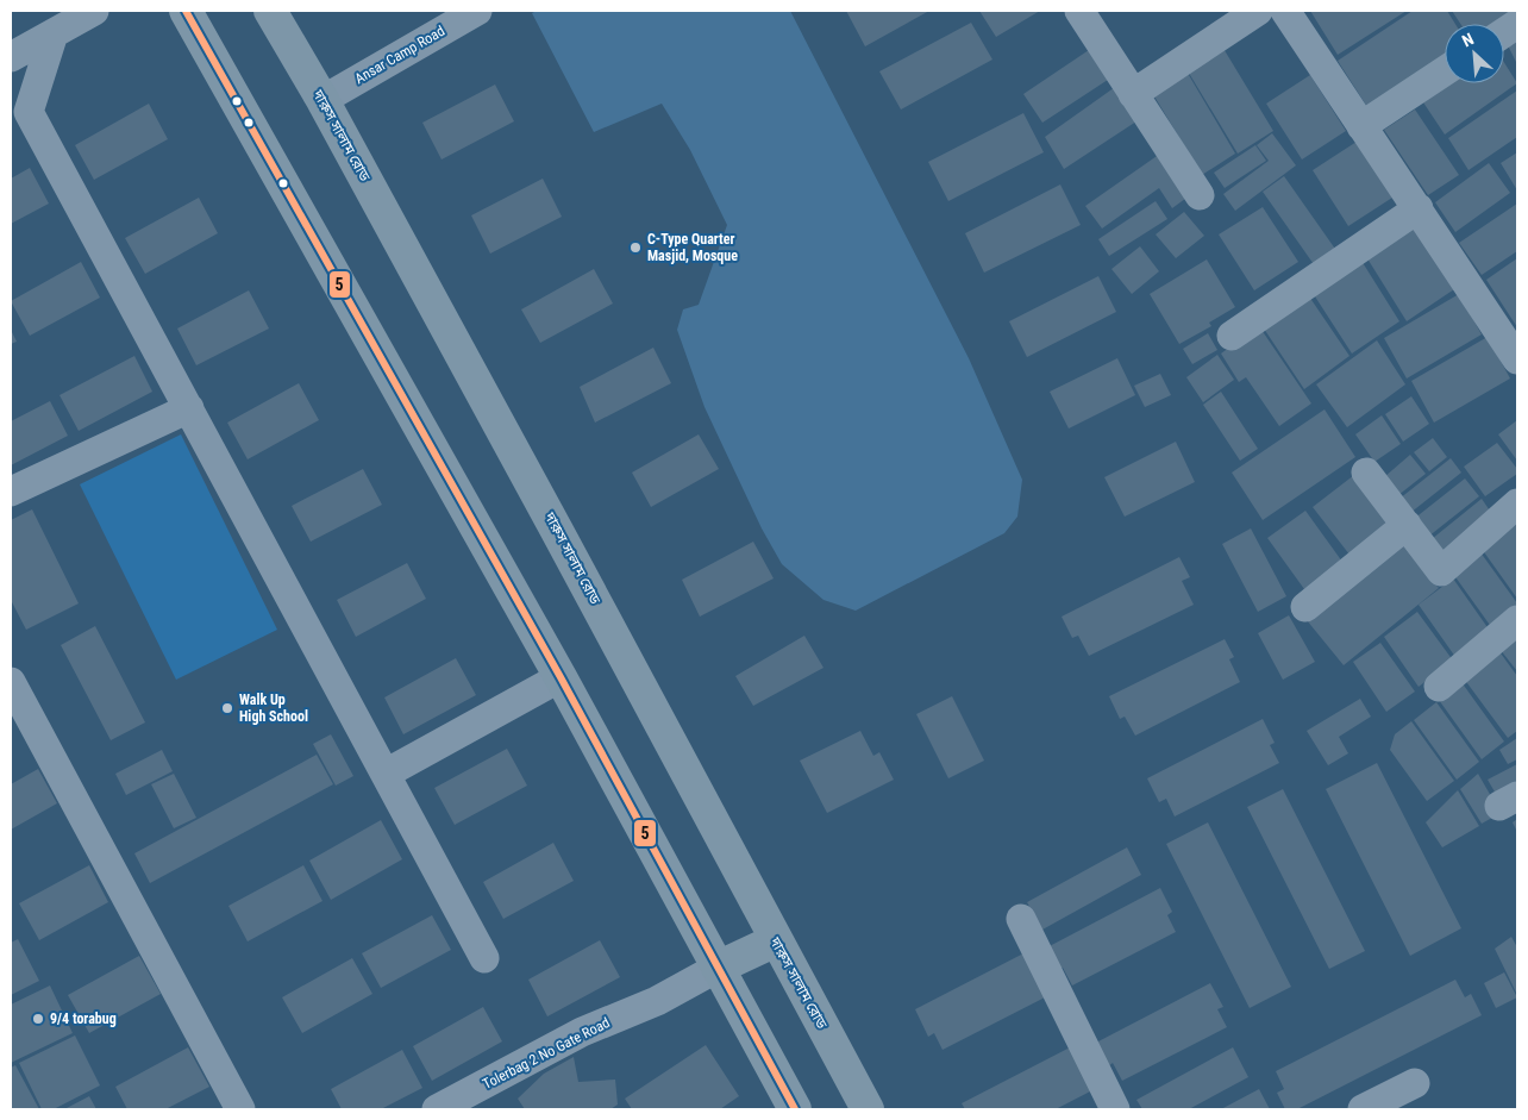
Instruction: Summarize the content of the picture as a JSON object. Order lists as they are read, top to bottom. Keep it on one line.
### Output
{"streets":{"main road":["দারুস সালাম রোড"],"street":["Ansar Camp Road","Tolerbag 2 No Gate Road"]},"crossings":[["Ansar Camp Road","দারুস সালাম রোড"]],"places":["C-Type Quarter Masjid, Mosque","Walk Up High School","9/4 torabug"],"lines":["transit line 5"],"north":"top left"}
